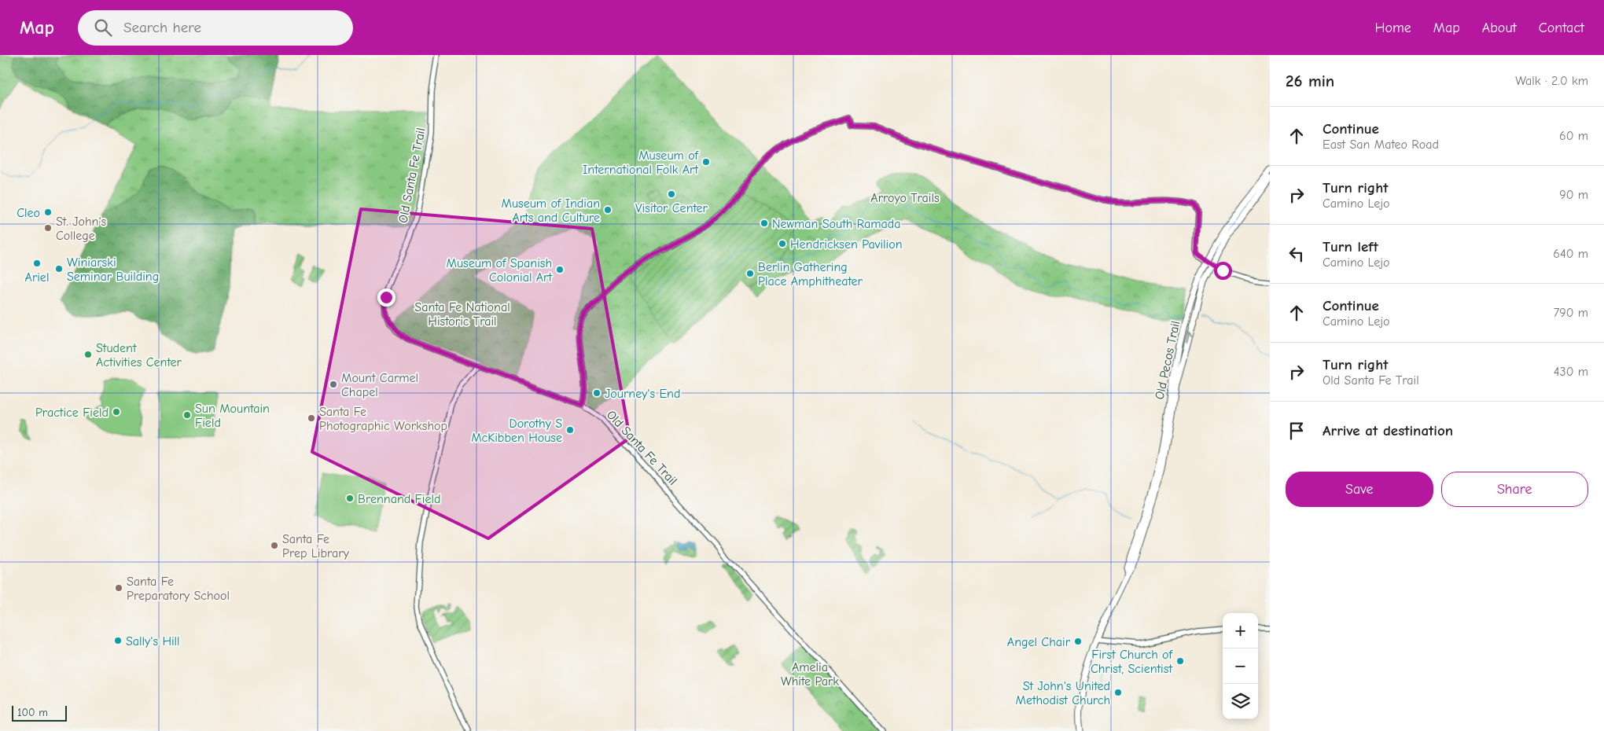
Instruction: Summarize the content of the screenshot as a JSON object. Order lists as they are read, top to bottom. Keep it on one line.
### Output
{"streets":{"main road":["Old Pecos Trail"],"street":["Old Santa Fe Trail"]},"parks":["Arroyo Trails","Santa Fe National Historic Trail","Amelia White Park"],"places":["Museum of International Folk Art","Visitor Center","Museum of Indian Arts and Culture","Cleo","Newman South Ramada","St. John's College","Hendricksen Pavilion","Ariel","Winiarski Seminar Building","Museum of Spanish Colonial Art","Berlin Gathering Place Amphitheater","Student Activities Center","Mount Carmel Chapel","Journey's End","Practice Field","Sun Mountain Field","Santa Fe Photographic Workshop","Dorothy S McKibben House","Brennand Field","Santa Fe Prep Library","Santa Fe Preparatory School","Sally's Hill","Angel Chair","First Church of Christ, Scientist","St John's United Methodist Church"],"scale_bar":"100 m","page":{"header":"Map","search":"Search here","nav":["Home","Map","About","Contact"],"heading":["26 min","Walk · 2.0 km"],"list":[["Continue","East San Mateo Road","60 m"],["Turn right","Camino Lejo","90 m"],["Turn left","Camino Lejo","640 m"],["Continue","Camino Lejo","790 m"],["Turn right","Old Santa Fe Trail","430 m"],"Arrive at destination"],"buttons":["Save","Share"],"map_buttons":["+","−"],"scale":"100 m"}}
